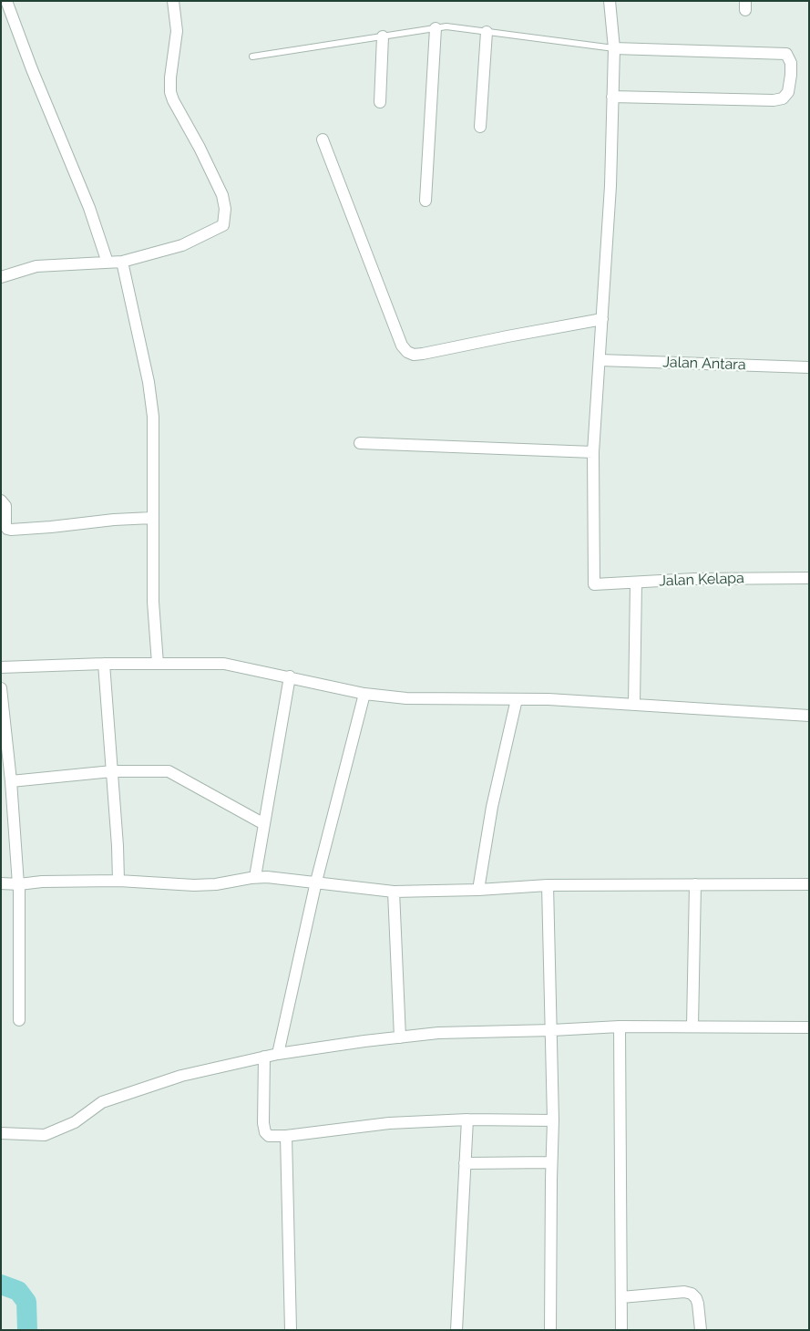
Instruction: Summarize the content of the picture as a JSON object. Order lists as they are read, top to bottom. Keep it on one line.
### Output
{"streets":{"street":["Jalan Antara","Jalan Kelapa"]}}
